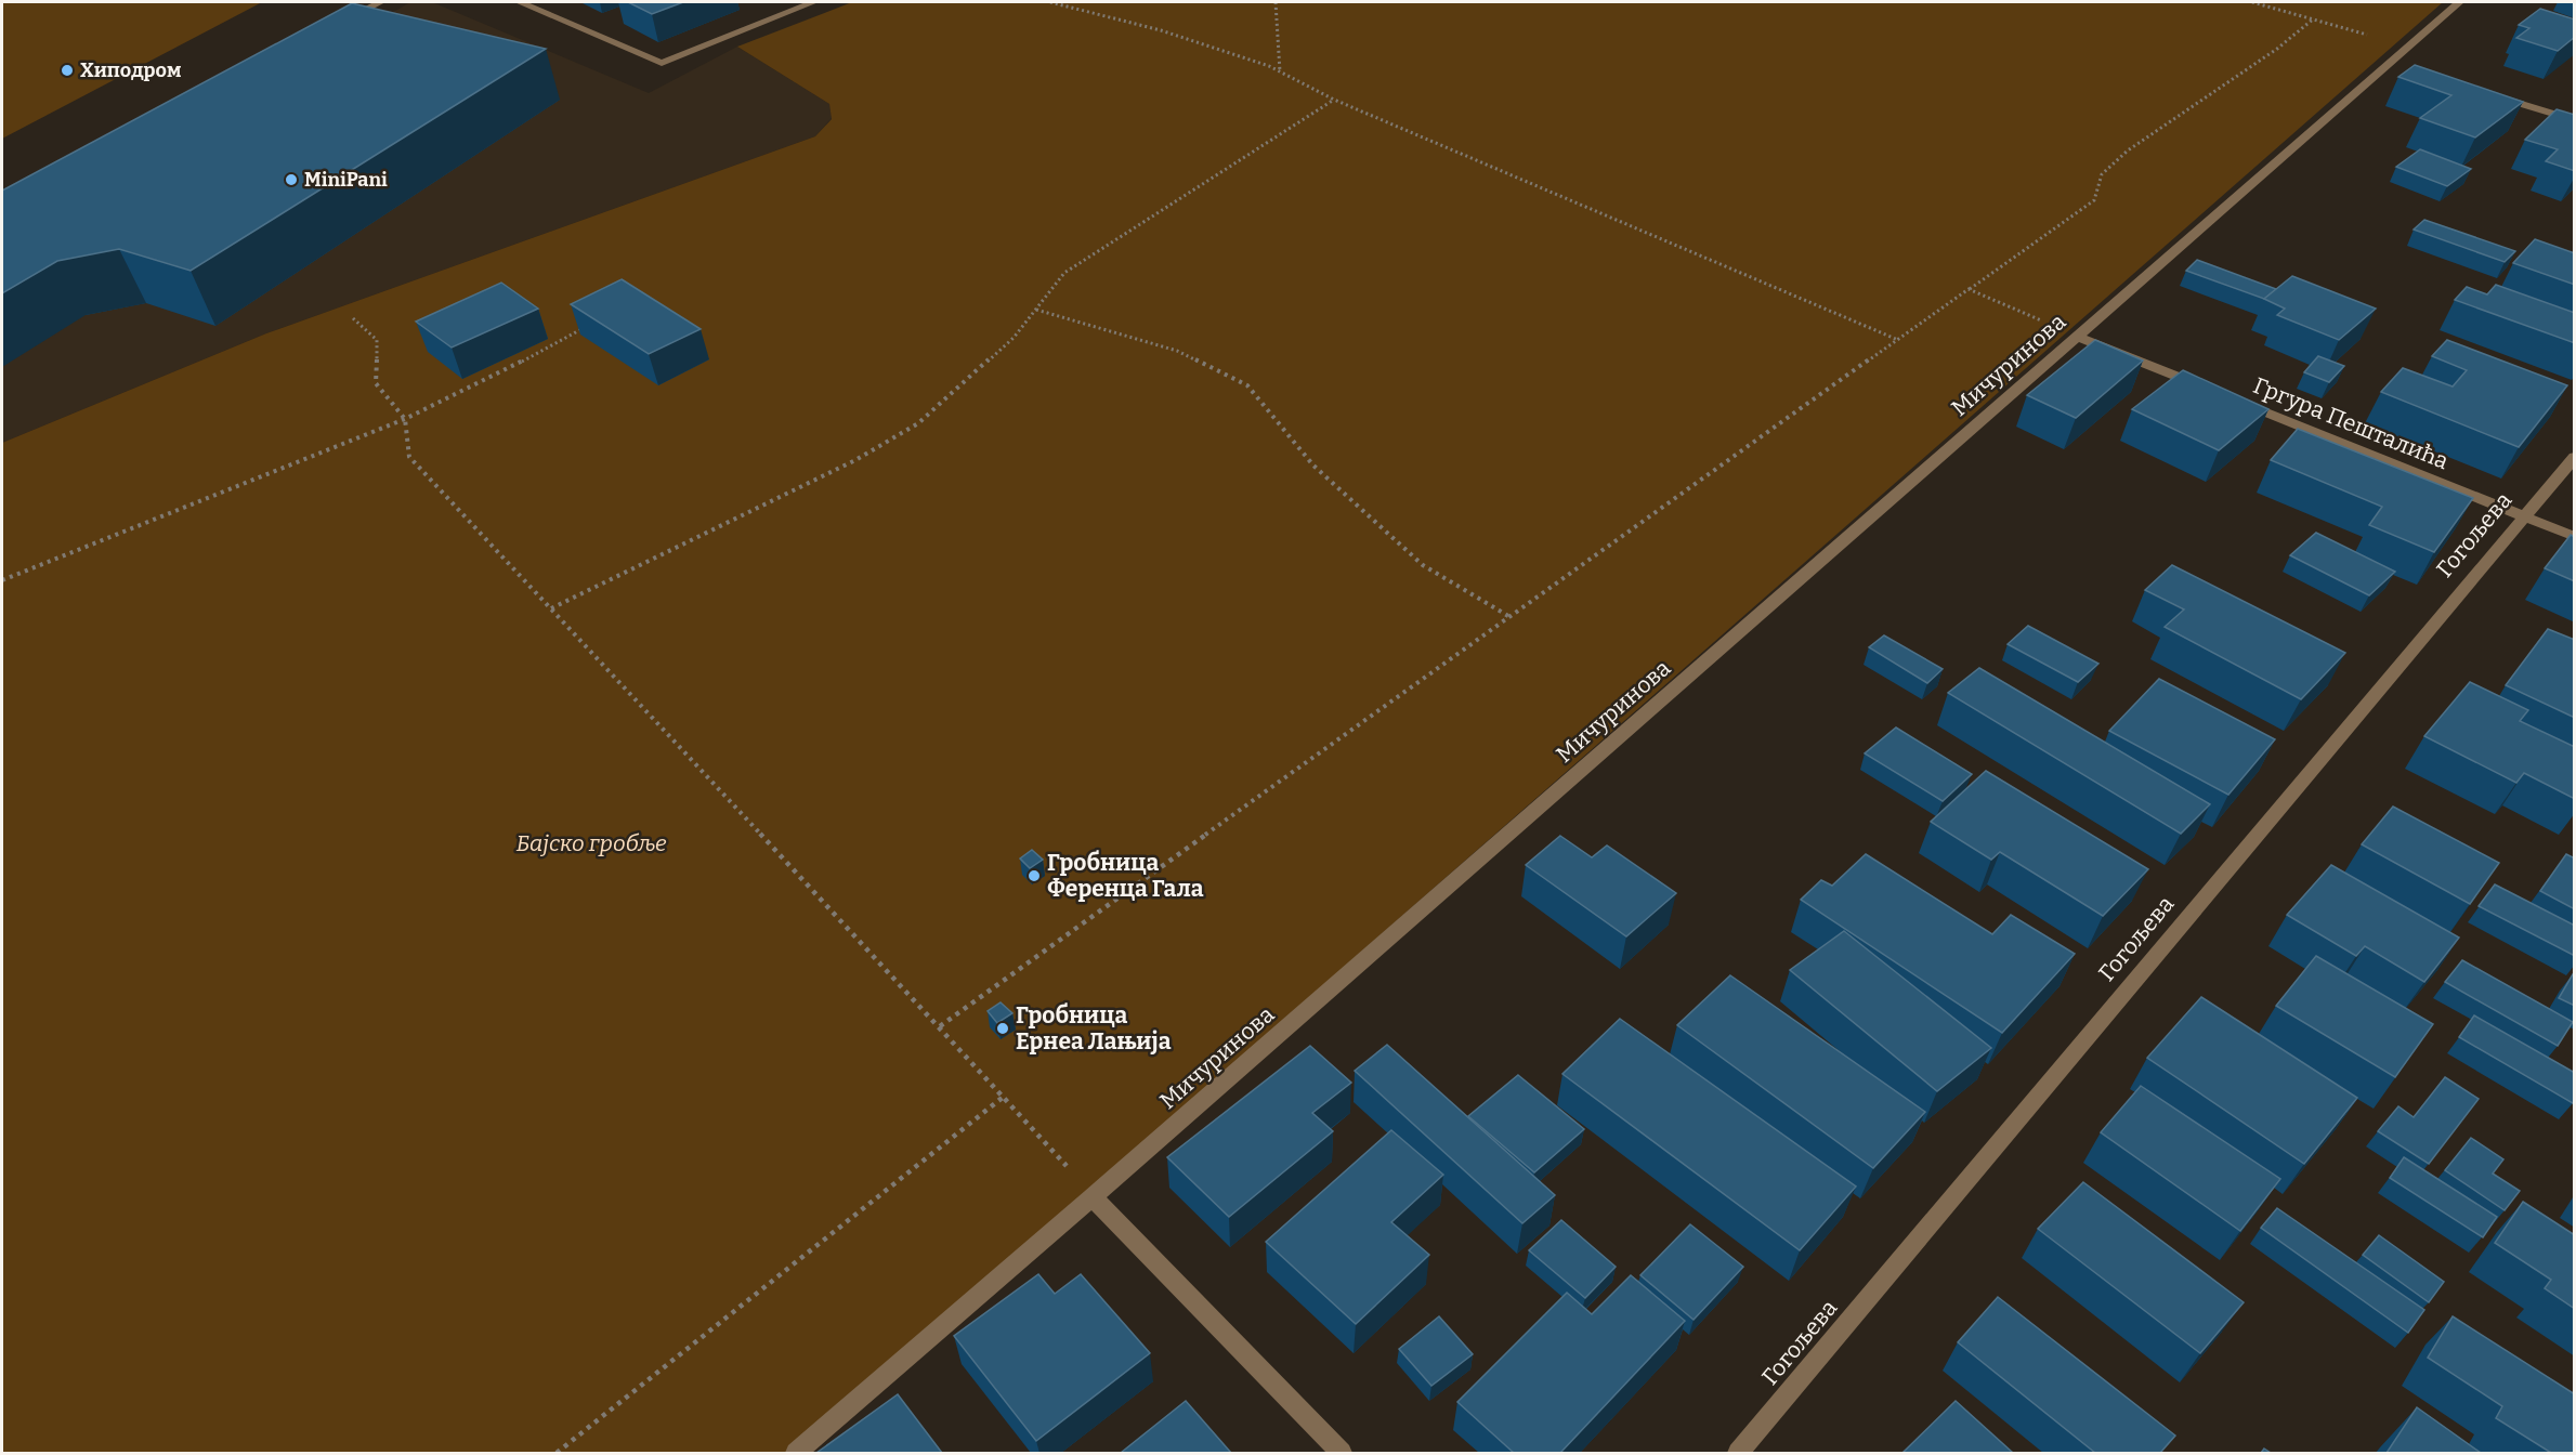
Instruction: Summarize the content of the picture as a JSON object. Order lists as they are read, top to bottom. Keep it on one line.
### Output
{"streets":{"street":["Мичуринова","Гргура Пешталића","Гогољева"]},"crossings":[["Гргура Пешталића","Гогољева"]],"parks":["Бајско гробље"],"places":["Хиподром","MiniPani","Гробница Ференца Гала","Гробница Ернеа Лањија"]}
